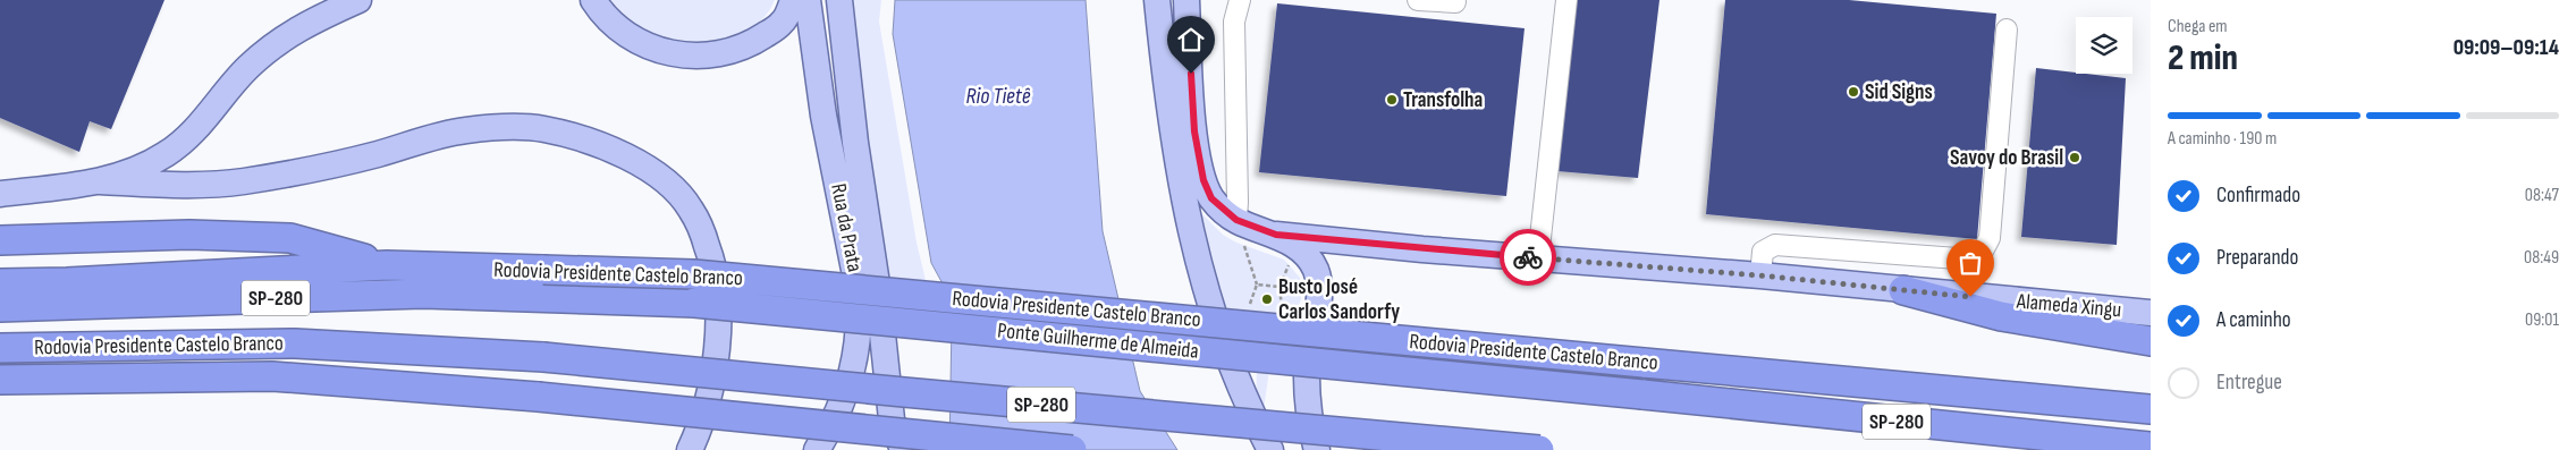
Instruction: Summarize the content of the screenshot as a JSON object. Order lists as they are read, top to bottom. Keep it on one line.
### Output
{"streets":{"highway":["Rodovia Presidente Castelo Branco","SP-280","Ponte Guilherme de Almeida"],"main road":["Rua da Prata","Alameda Xingu"]},"crossings":[["Rodovia Presidente Castelo Branco","Ponte Guilherme de Almeida"]],"water":["Rio Tietê"],"places":["Sid Signs","Transfolha","Savoy do Brasil","Busto José Carlos Sandorfy"],"page":{"heading":["2 min","Chega em","09:09–09:14"],"bar":"A caminho · 190 m","list":[["Confirmado","08:47"],["Preparando","08:49"],["A caminho","09:01"],"Entregue"]}}
